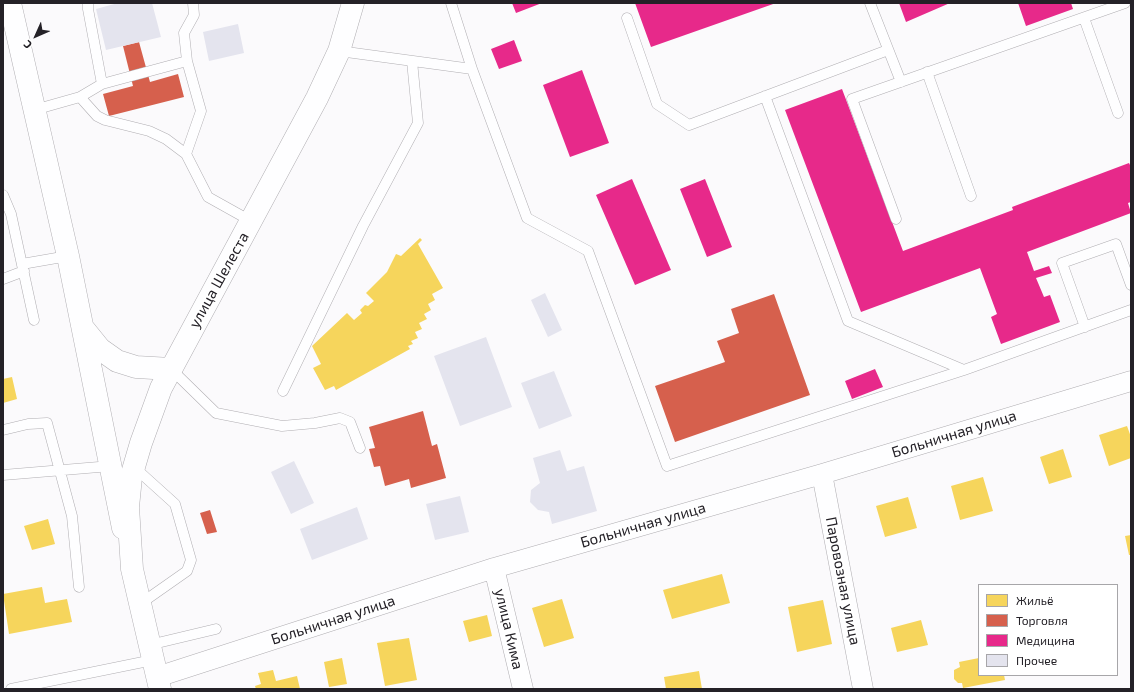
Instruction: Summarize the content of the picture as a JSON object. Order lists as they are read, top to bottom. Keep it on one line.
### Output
{"streets":{"main road":["улица Шелеста"],"street":["Больничная улица","Паровозная улица","улица Кима"]},"crossings":[["улица Шелеста","Больничная улица"],["Больничная улица","Паровозная улица"],["Больничная улица","улица Кима"]],"legend":["Жильё","Торговля","Медицина","Прочее"],"north":"bottom left"}
